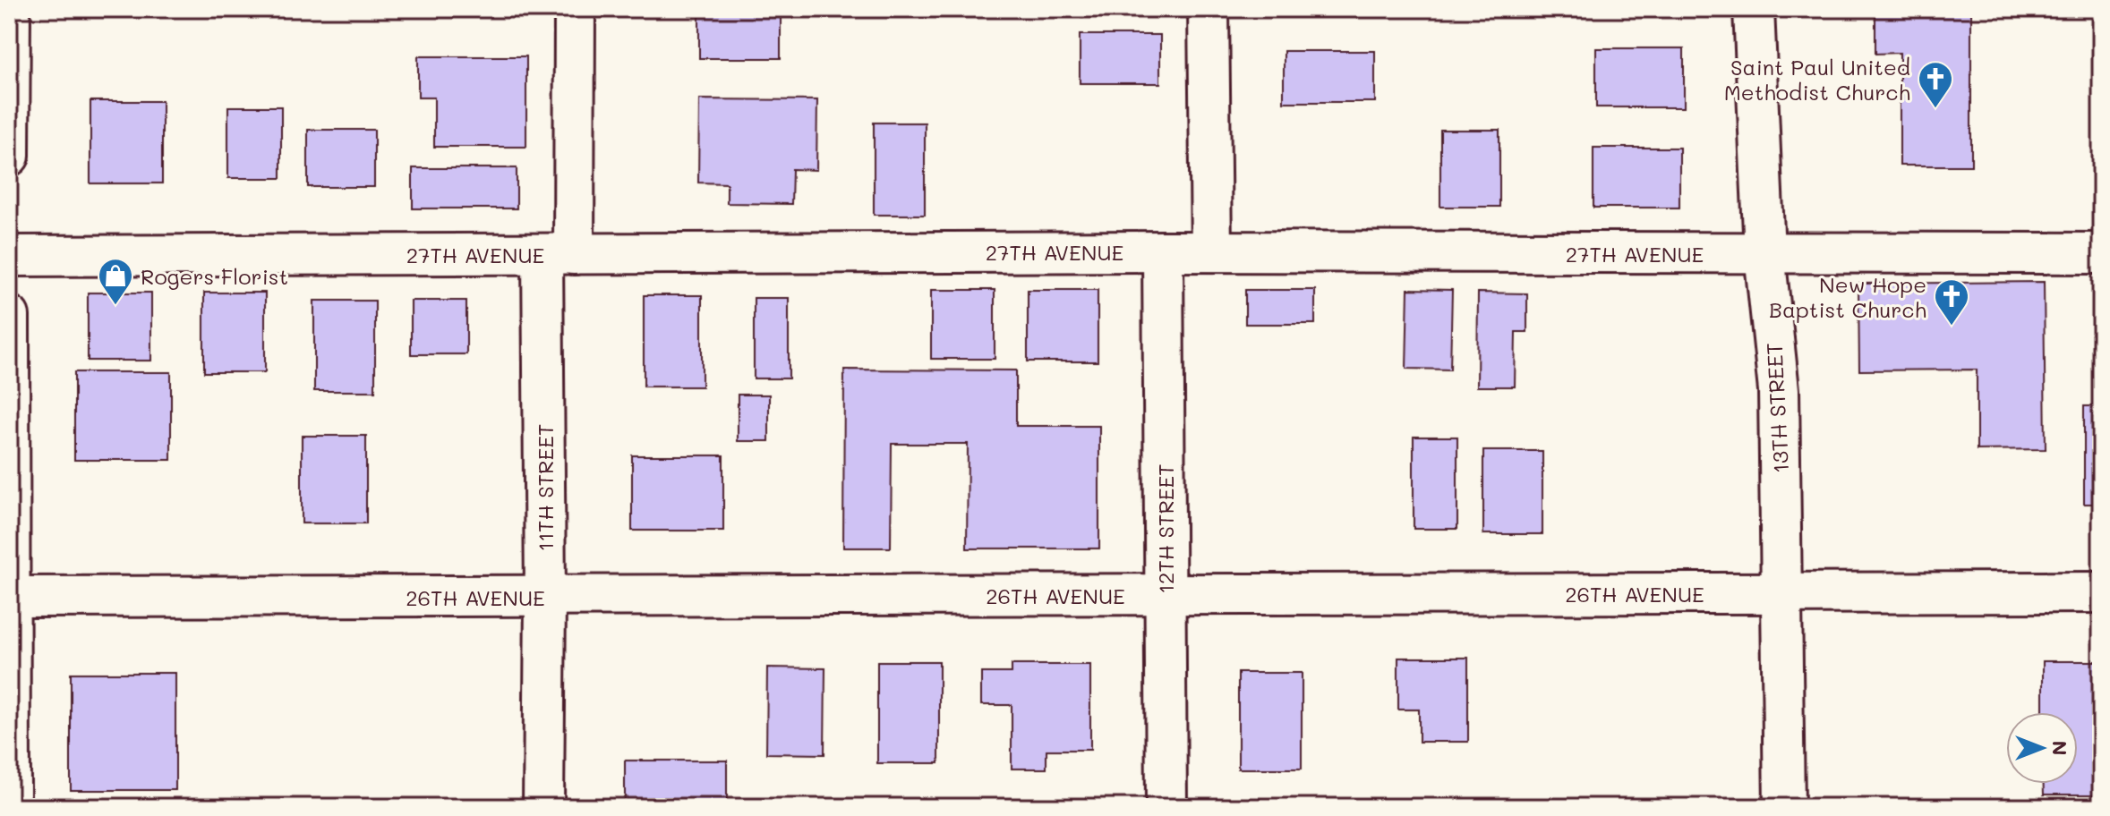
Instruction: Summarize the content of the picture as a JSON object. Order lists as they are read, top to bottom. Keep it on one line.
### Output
{"streets":{"street":["27TH AVENUE","13TH STREET","11TH STREET","12TH STREET","26TH AVENUE"]},"crossings":[["27TH AVENUE","13TH STREET"],["27TH AVENUE","11TH STREET"],["27TH AVENUE","12TH STREET"],["13TH STREET","26TH AVENUE"],["11TH STREET","26TH AVENUE"],["12TH STREET","26TH AVENUE"]],"places":{"church":["Saint Paul United Methodist Church","New Hope Baptist Church"],"shop":["Rogers Florist"]},"north":"right"}
